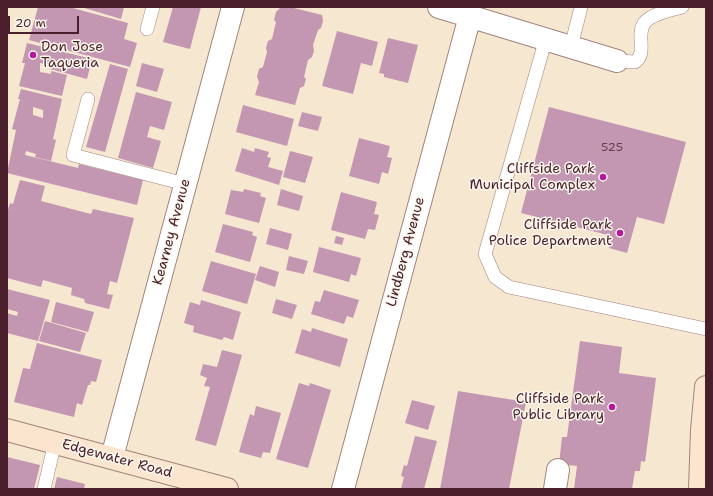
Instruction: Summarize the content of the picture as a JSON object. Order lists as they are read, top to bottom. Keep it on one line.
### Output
{"streets":{"street":["Kearney Avenue","Lindberg Avenue","Edgewater Road"]},"crossings":[["Kearney Avenue","Edgewater Road"]],"places":["Don Jose Taqueria","Cliffside Park Municipal Complex","Cliffside Park Police Department","Cliffside Park Public Library"],"house_numbers":["525"],"scale_bar":"20 m"}
